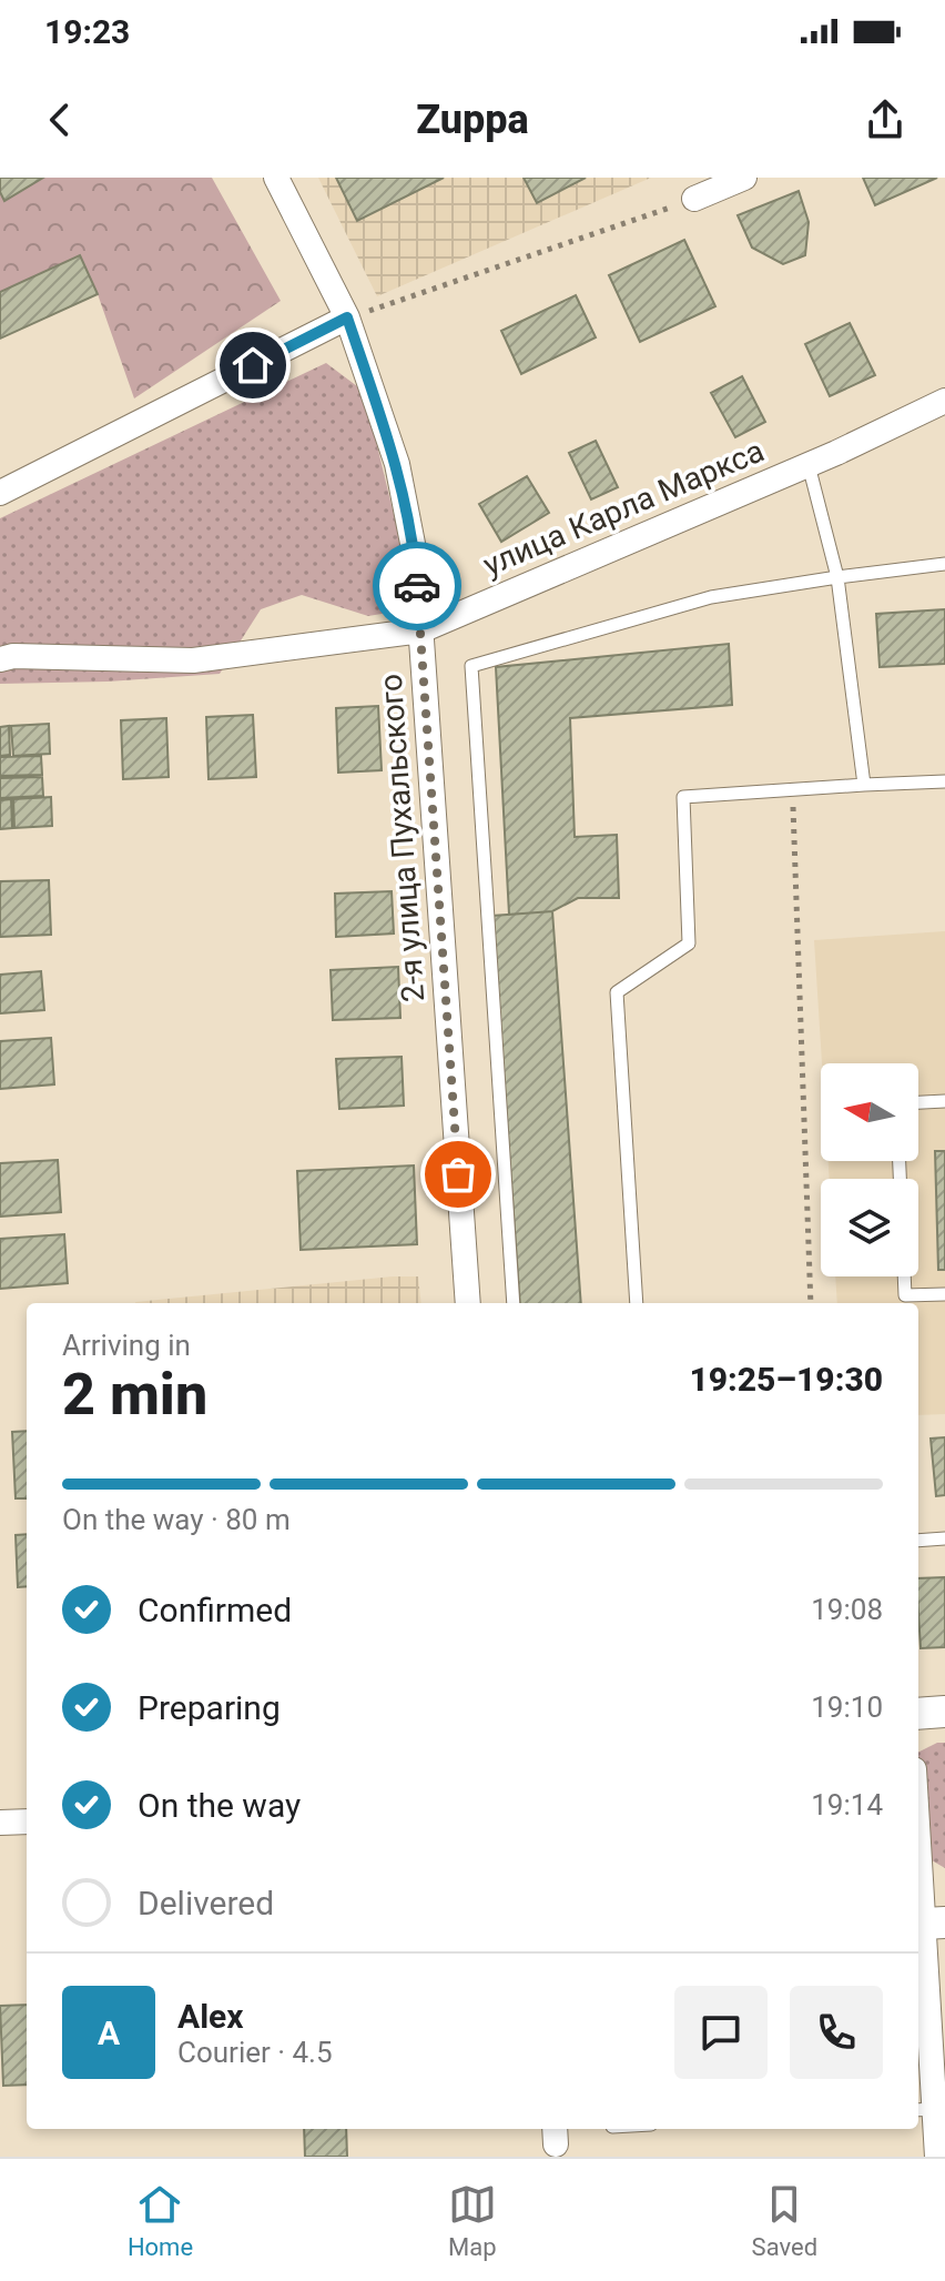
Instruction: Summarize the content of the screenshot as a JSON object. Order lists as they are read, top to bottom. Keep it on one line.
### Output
{"streets":{"street":["улица Карла Маркса","2-я улица Пухальского"]},"crossings":[["улица Карла Маркса","2-я улица Пухальского"]],"north":"left","page":{"status":"19:23","header":"Zuppa","heading":["2 min","Arriving in","19:25–19:30"],"panel":["Alex","Courier · 4.5"],"bar":"On the way · 80 m","list":[["Confirmed","19:08"],["Preparing","19:10"],["On the way","19:14"],"Delivered"],"round":"A","tabs":["Home","Map","Saved"]}}
